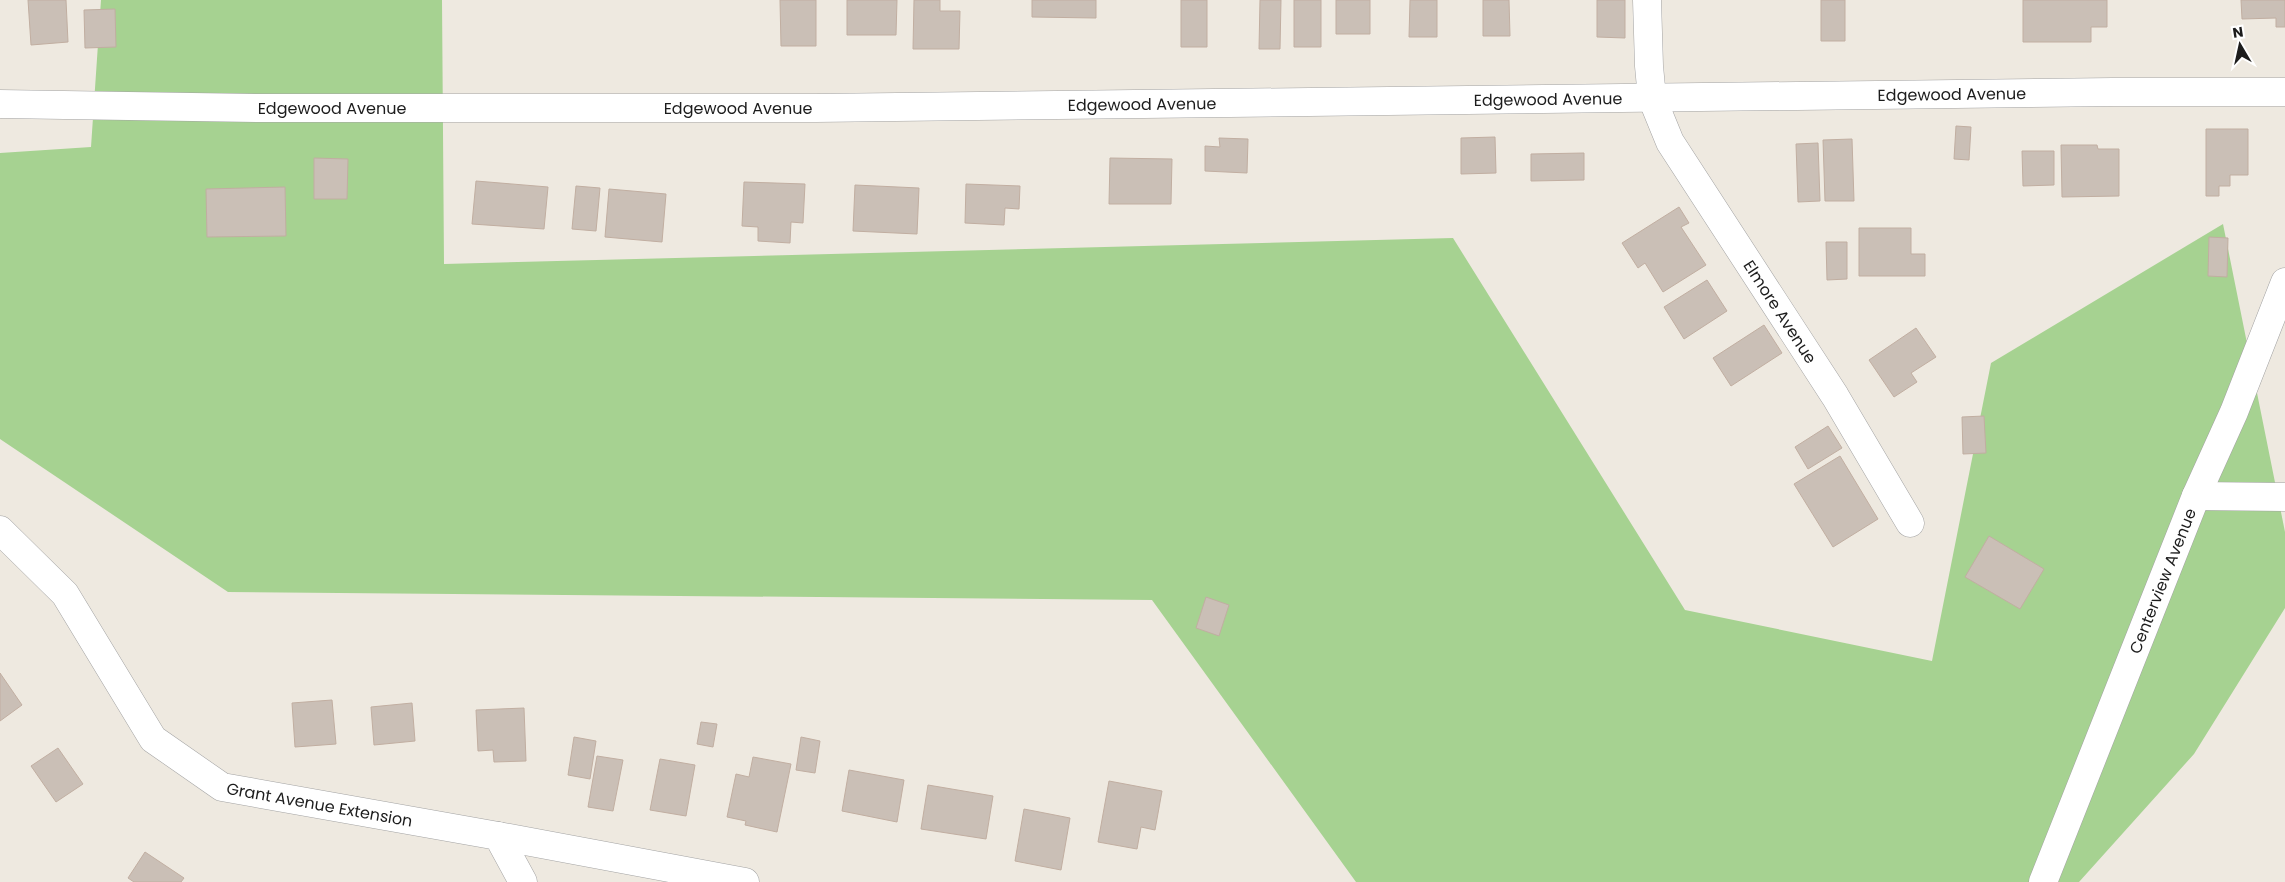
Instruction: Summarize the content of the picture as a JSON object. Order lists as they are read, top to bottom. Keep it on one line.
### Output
{"streets":{"street":["Edgewood Avenue","Elmore Avenue","Centerview Avenue","Grant Avenue Extension"]},"crossings":[["Edgewood Avenue","Elmore Avenue"]],"north":"top"}
